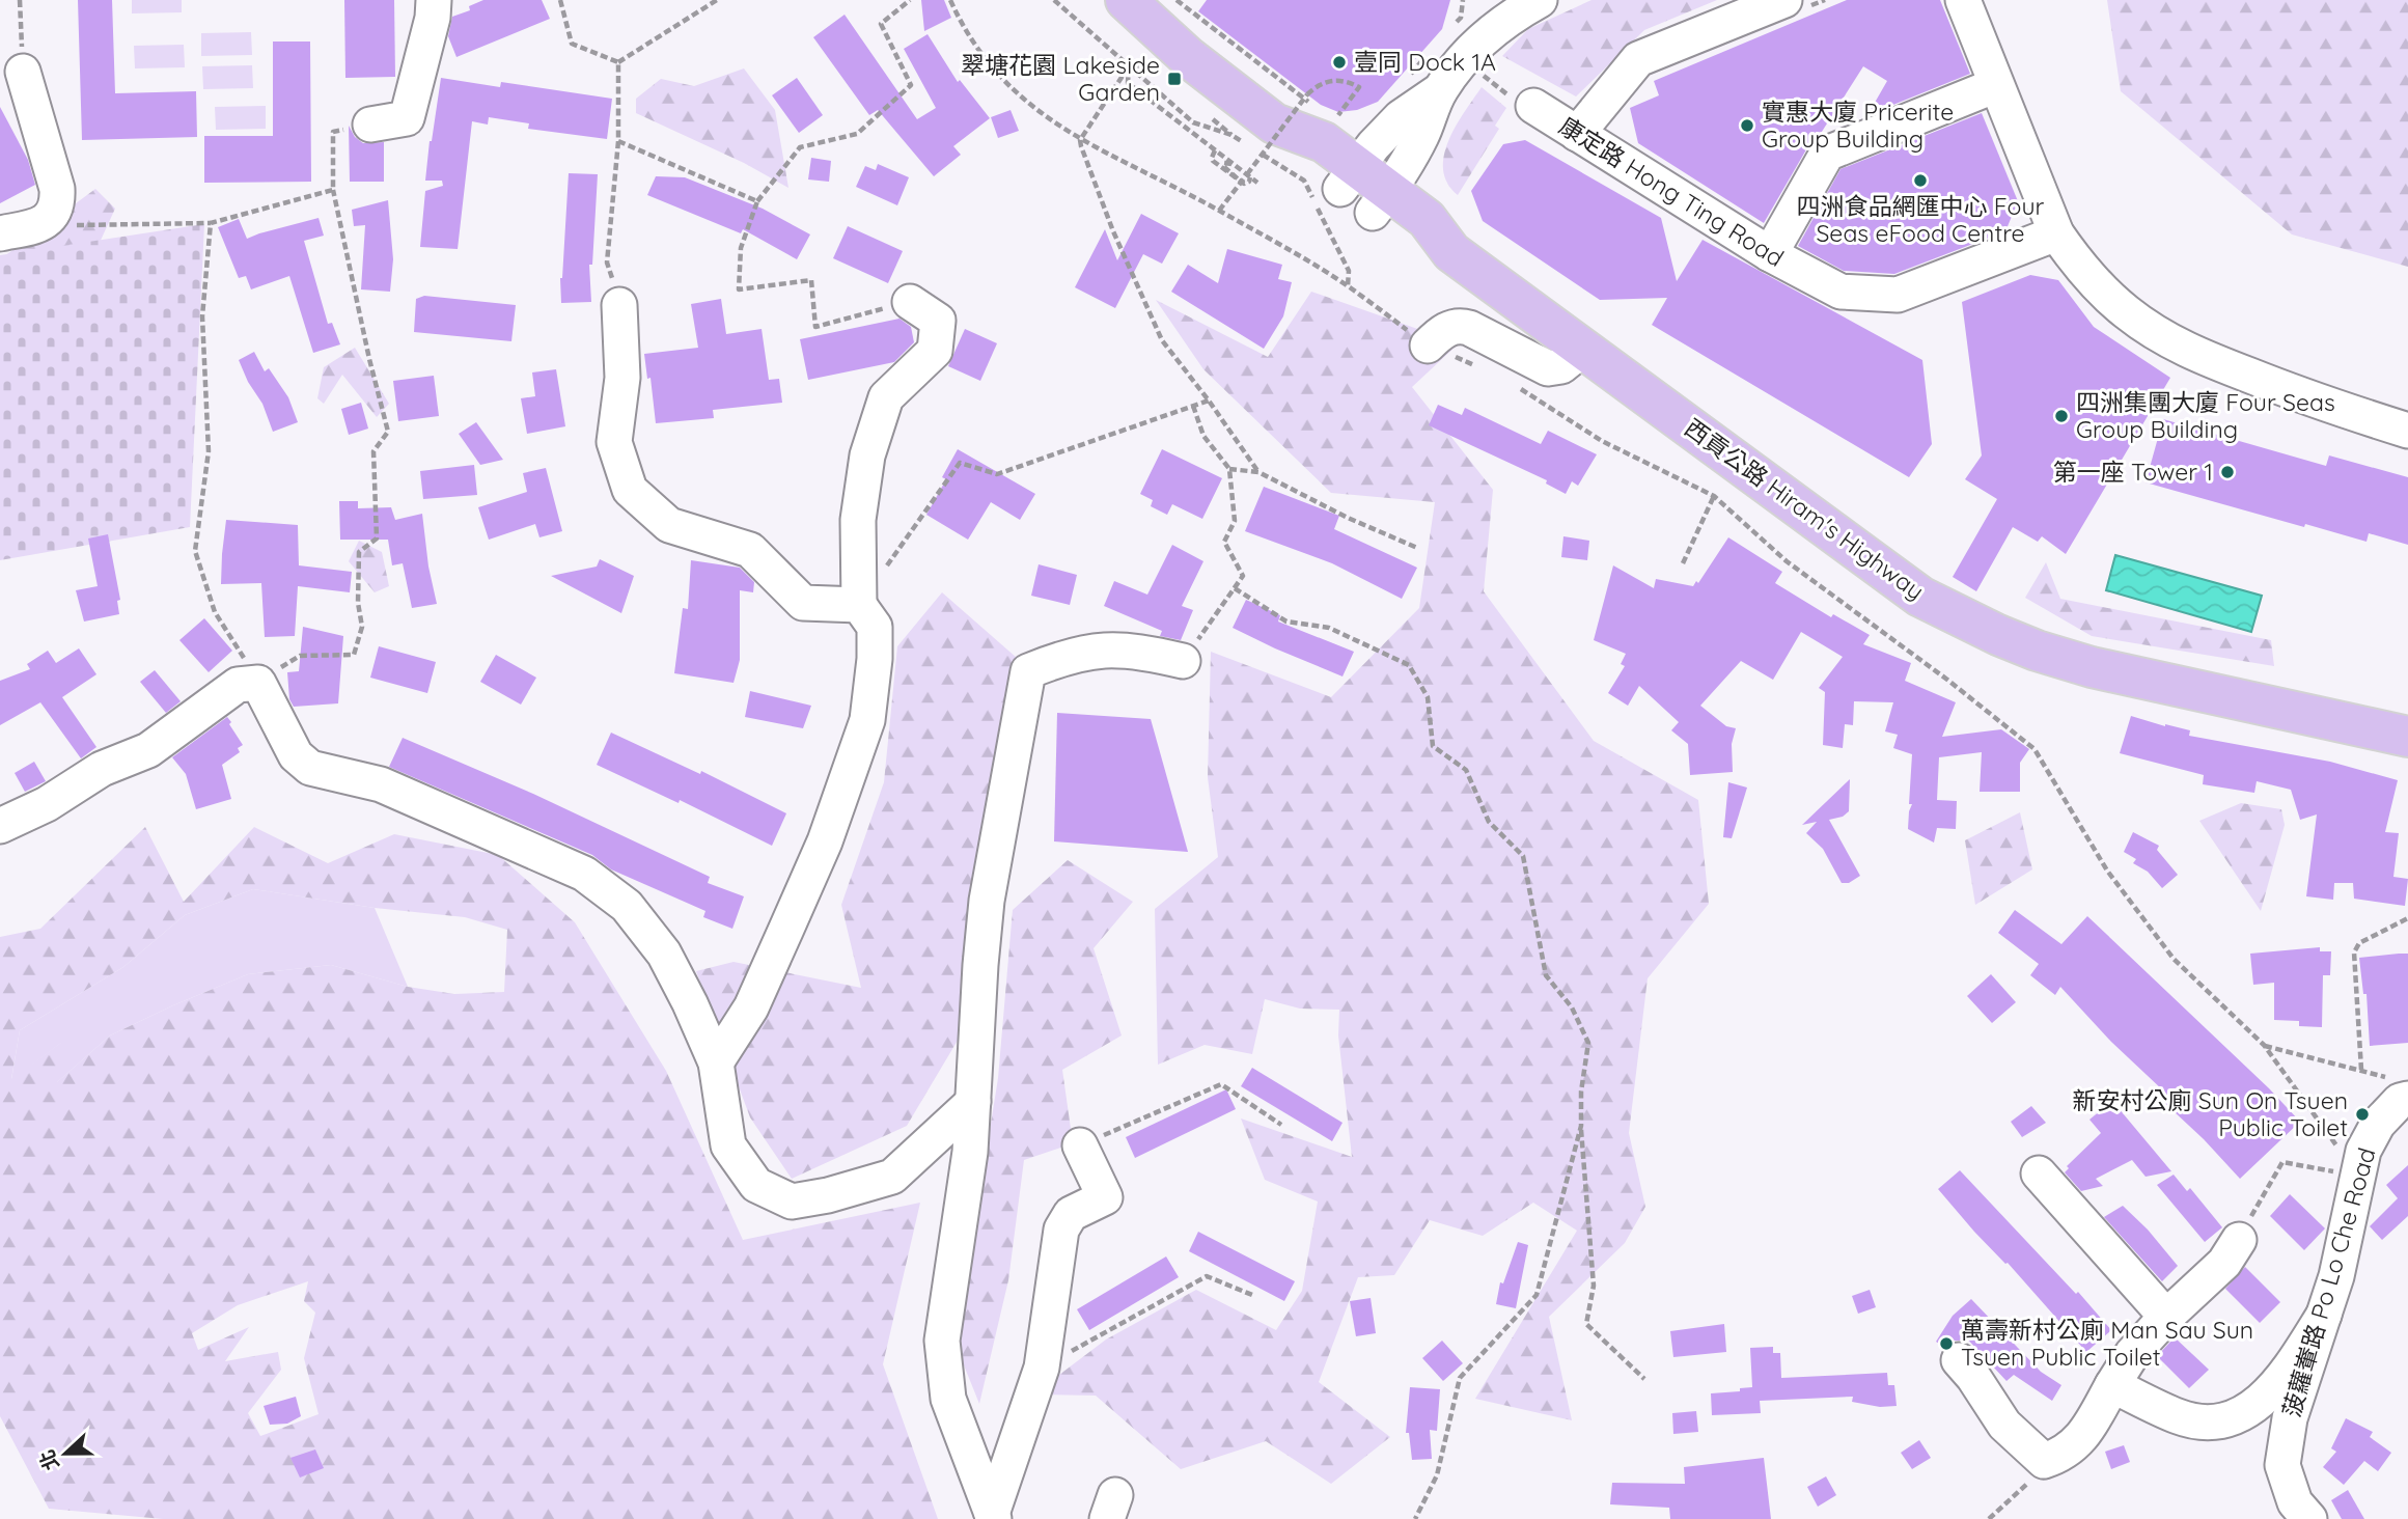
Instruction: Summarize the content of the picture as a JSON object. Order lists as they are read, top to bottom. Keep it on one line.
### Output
{"streets":{"main road":["西貢公路 Hiram's Highway"],"street":["康定路 Hong Ting Road","菠蘿輋路 Po Lo Che Road"]},"places":{"other":["壹同 Dock 1A","實惠大廈 Pricerite Group Building","四洲食品網匯中心 Four Seas eFood Centre","四洲集團大廈 Four Seas Group Building","第一座 Tower 1","新安村公廁 Sun On Tsuen Public Toilet","萬壽新村公廁 Man Sau Sun Tsuen Public Toilet"],"transit":["翠塘花園 Lakeside Garden"]},"north":"left"}
